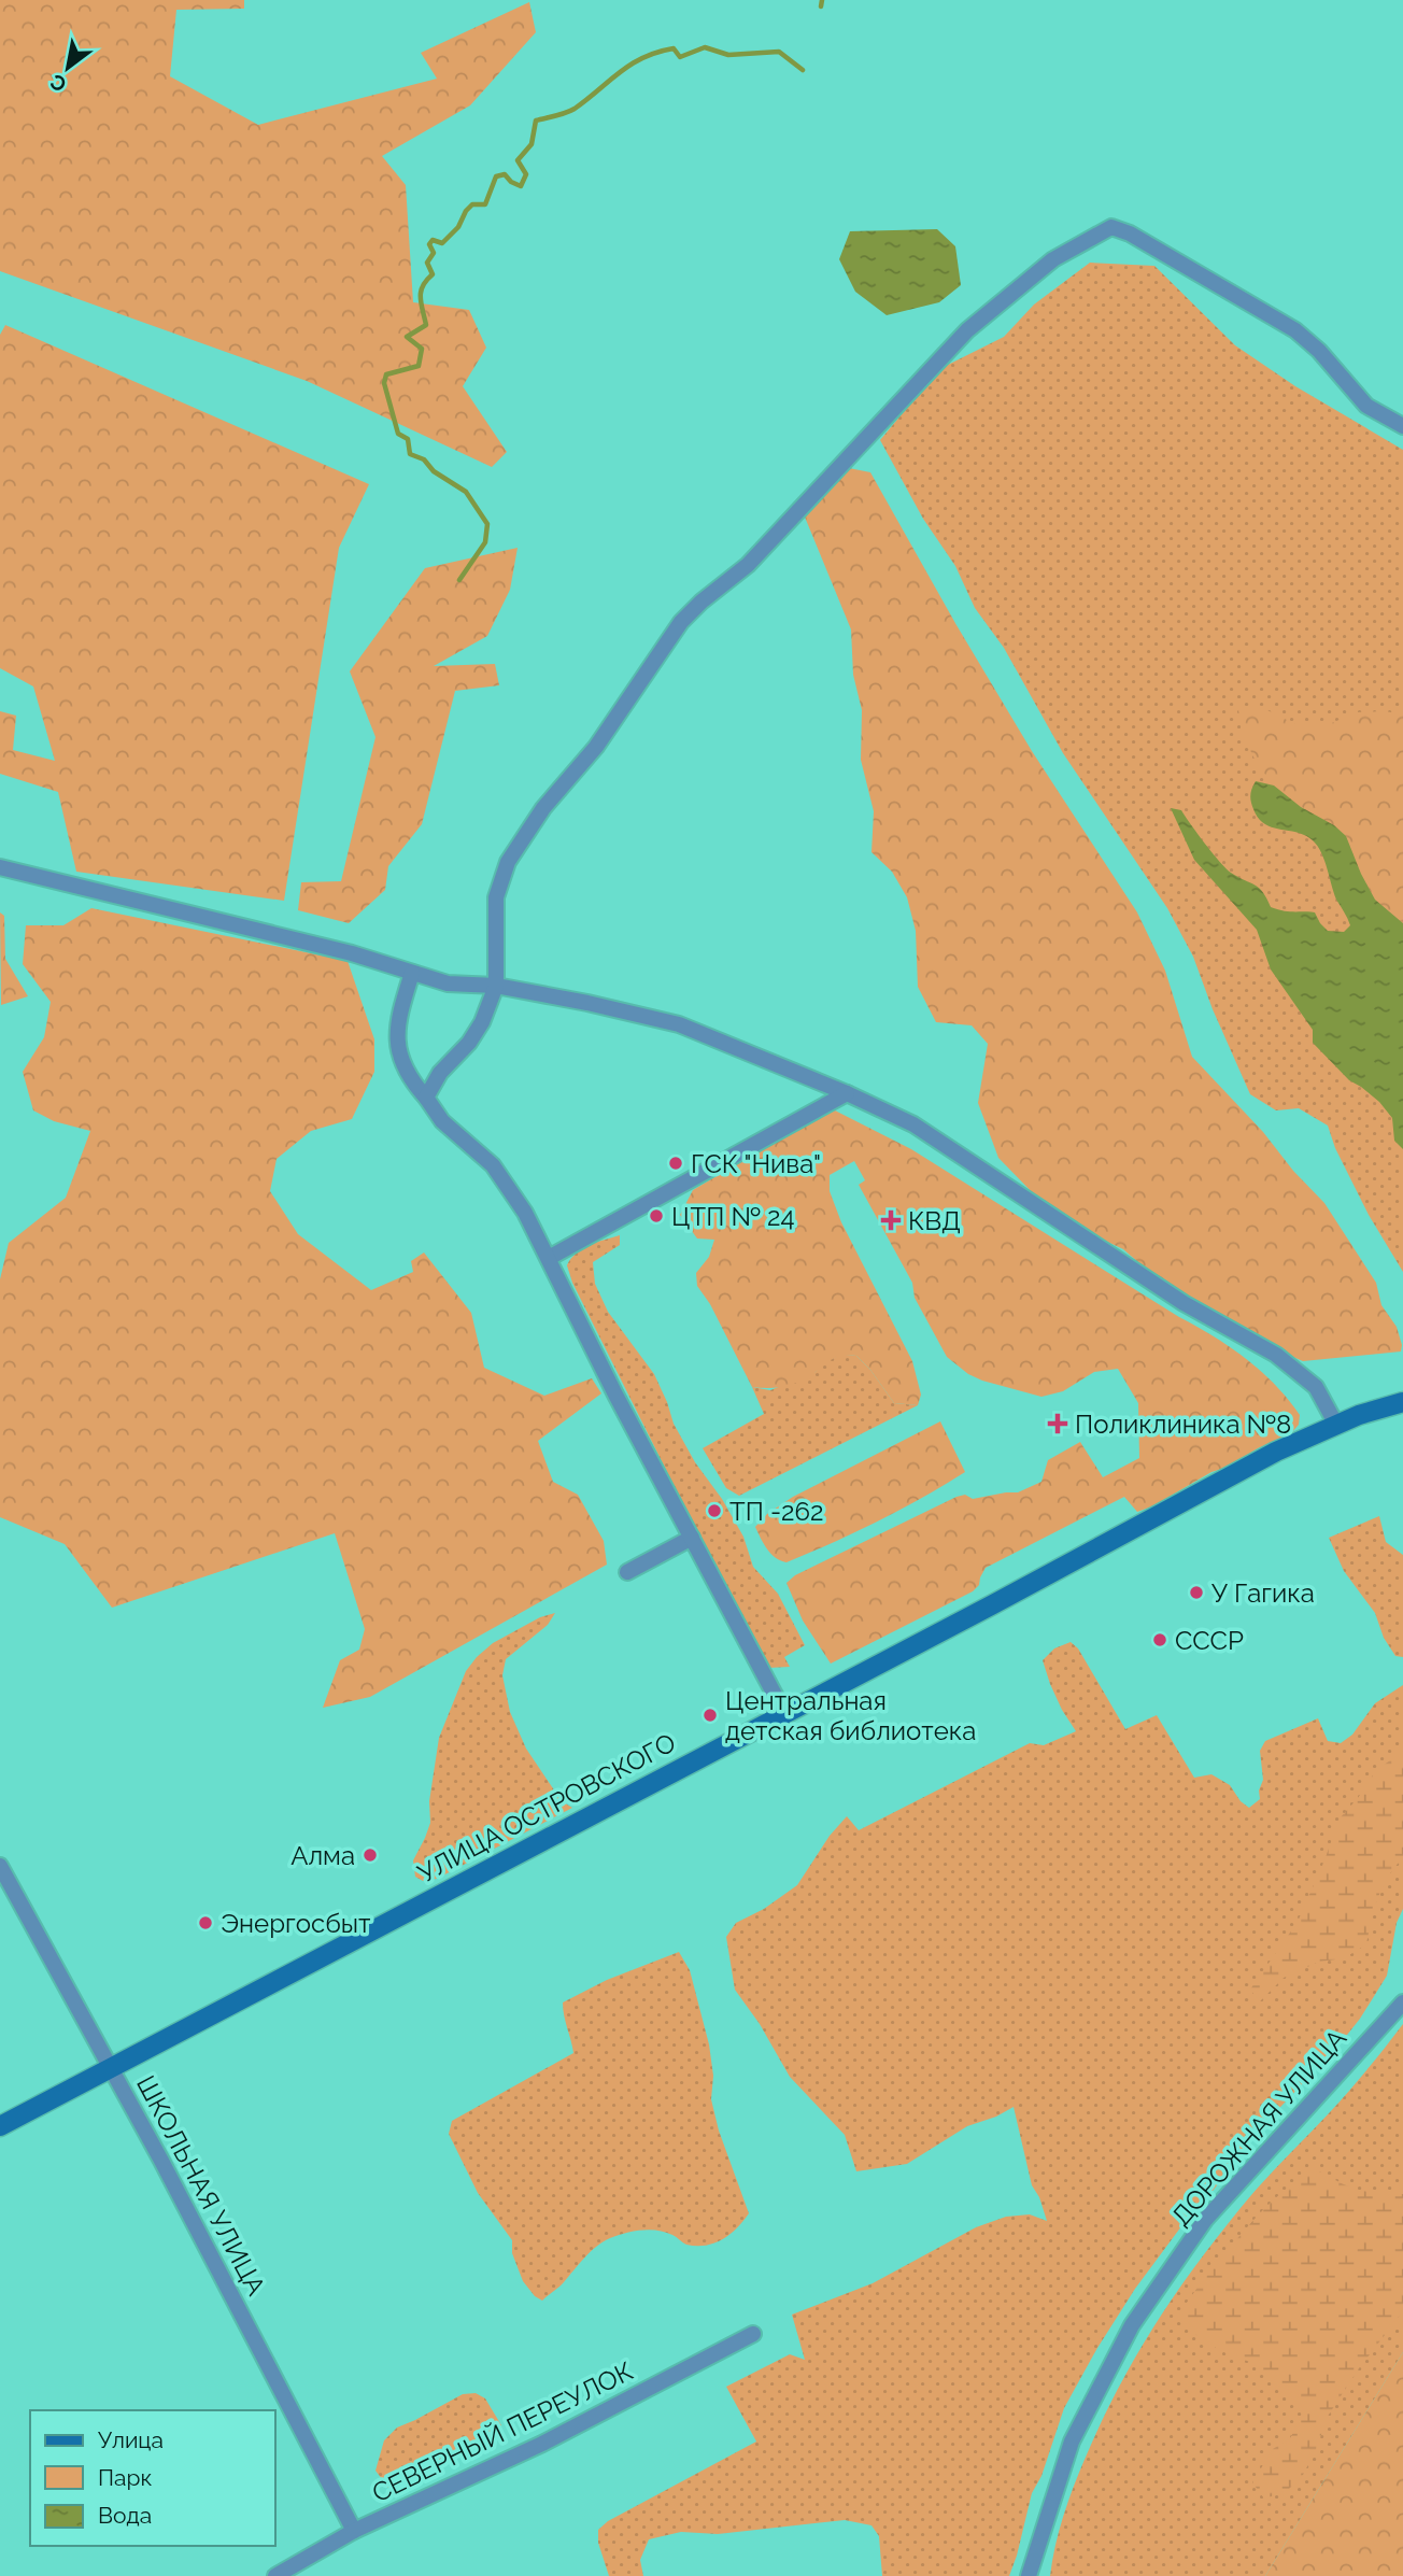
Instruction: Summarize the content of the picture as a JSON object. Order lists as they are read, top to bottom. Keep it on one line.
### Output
{"streets":{"main road":["УЛИЦА ОСТРОВСКОГО"],"street":["ДОРОЖНАЯ УЛИЦА","ШКОЛЬНАЯ УЛИЦА","СЕВЕРНЫЙ ПЕРЕУЛОК"]},"crossings":[["УЛИЦА ОСТРОВСКОГО","ШКОЛЬНАЯ УЛИЦА"],["ШКОЛЬНАЯ УЛИЦА","СЕВЕРНЫЙ ПЕРЕУЛОК"]],"places":{"other":["ГСК \"Нива\"","ЦТП № 24","ТП -262","У Гагика","СССР","Центральная детская библиотека","Алма","Энергосбыт"],"health":["КВД","Поликлиника №8"]},"legend":["Улица","Парк","Вода"],"north":"bottom left"}
